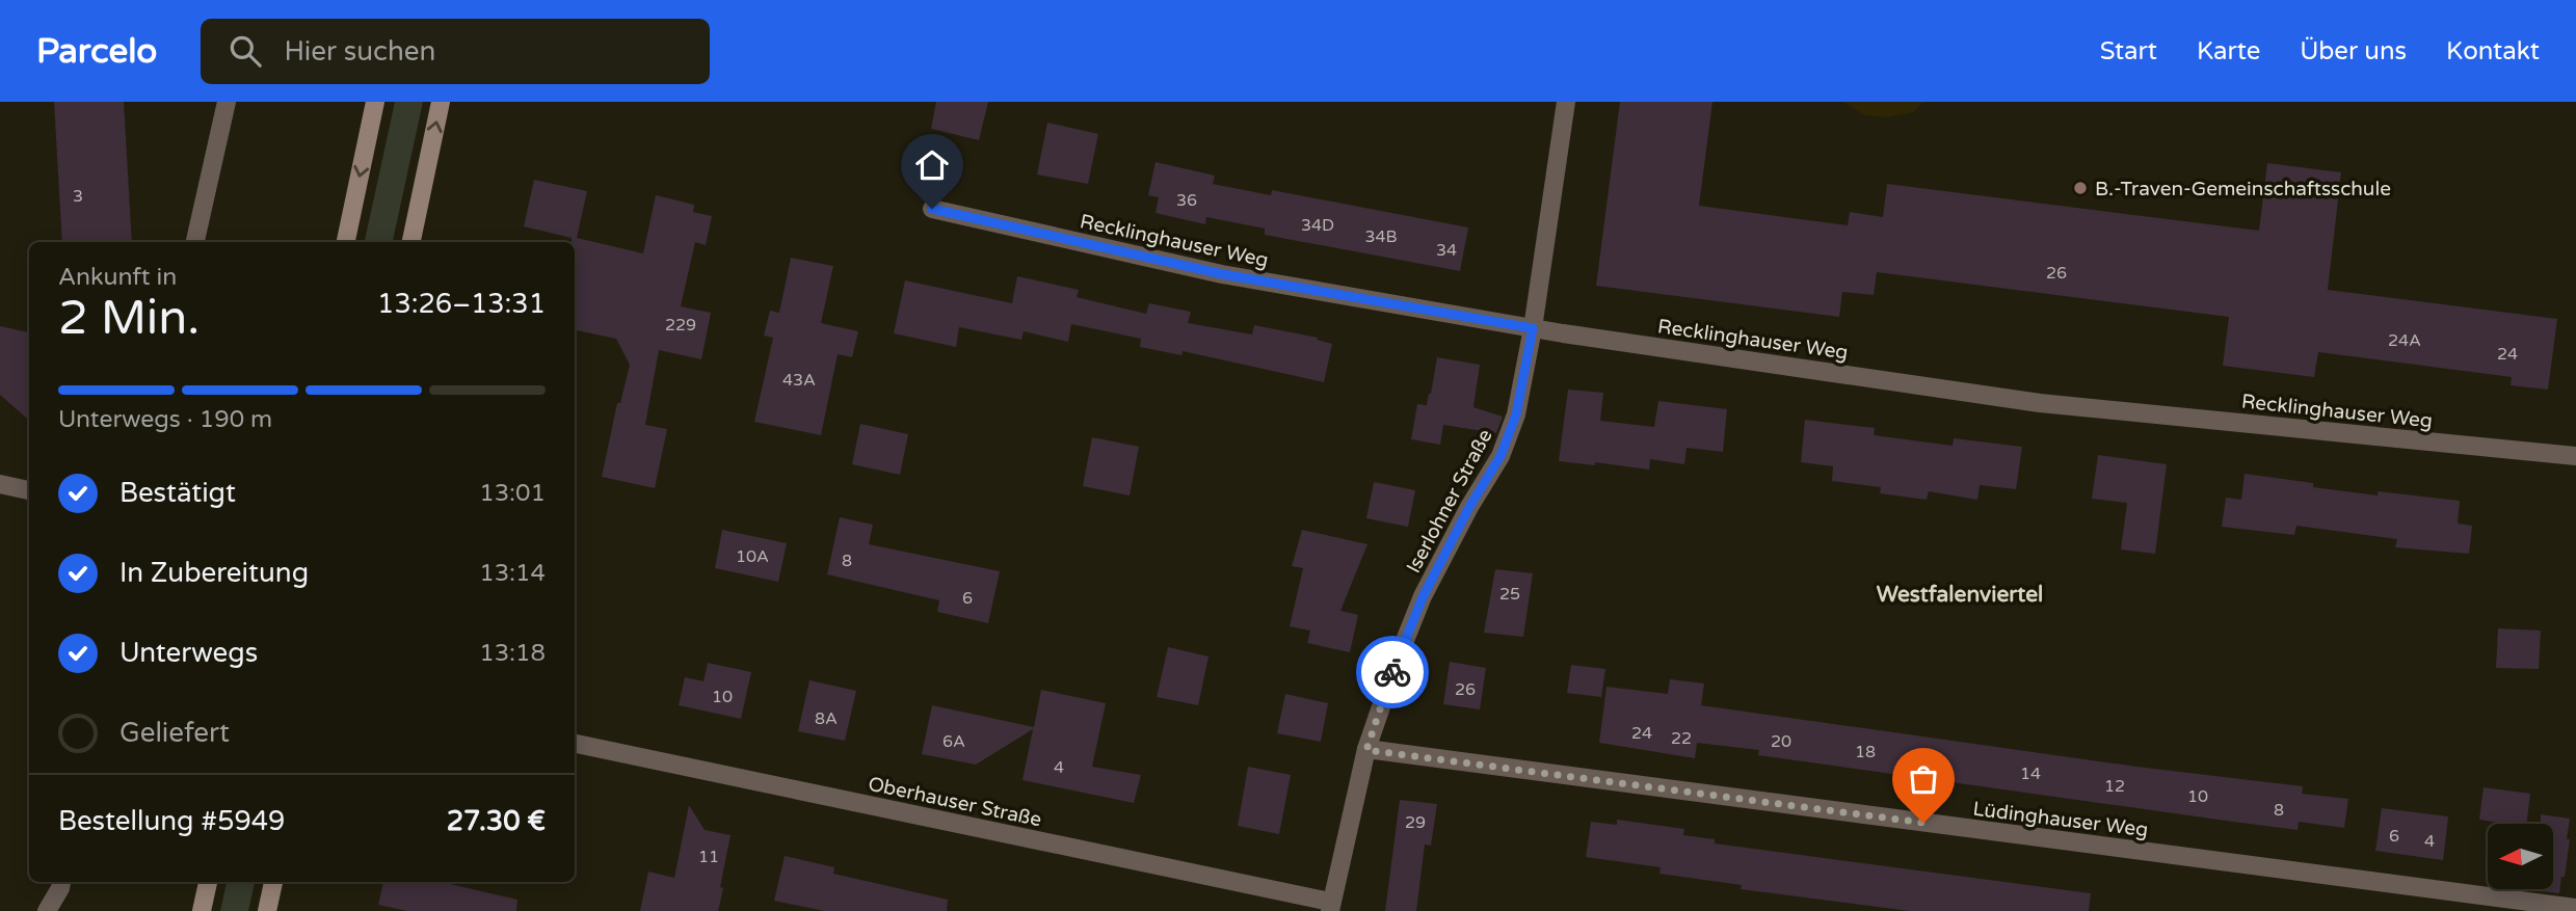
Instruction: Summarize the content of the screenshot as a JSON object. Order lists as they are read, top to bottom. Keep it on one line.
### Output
{"streets":{"street":["Recklinghauser Weg","Iserlohner Straße","Oberhauser Straße","Lüdinghauser Weg"]},"crossings":[["Recklinghauser Weg","Iserlohner Straße"],["Iserlohner Straße","Oberhauser Straße"],["Iserlohner Straße","Lüdinghauser Weg"]],"districts":["Westfalenviertel"],"places":["B.-Traven-Gemeinschaftsschule"],"house_numbers":["3","36","34D","34B","34","26","229","24A","24","43A","10A","8","25","6","26","10","8A","24","22","6A","20","18","4","14","12","10","8","29","6","4","11"],"north":"left","page":{"header":"Parcelo","search":"Hier suchen","nav":["Start","Karte","Über uns","Kontakt"],"heading":["2 Min.","Ankunft in","13:26–13:31"],"panel":["Bestellung #5949","27.30 €"],"bar":"Unterwegs · 190 m","list":[["Bestätigt","13:01"],["In Zubereitung","13:14"],["Unterwegs","13:18"],"Geliefert"]}}
